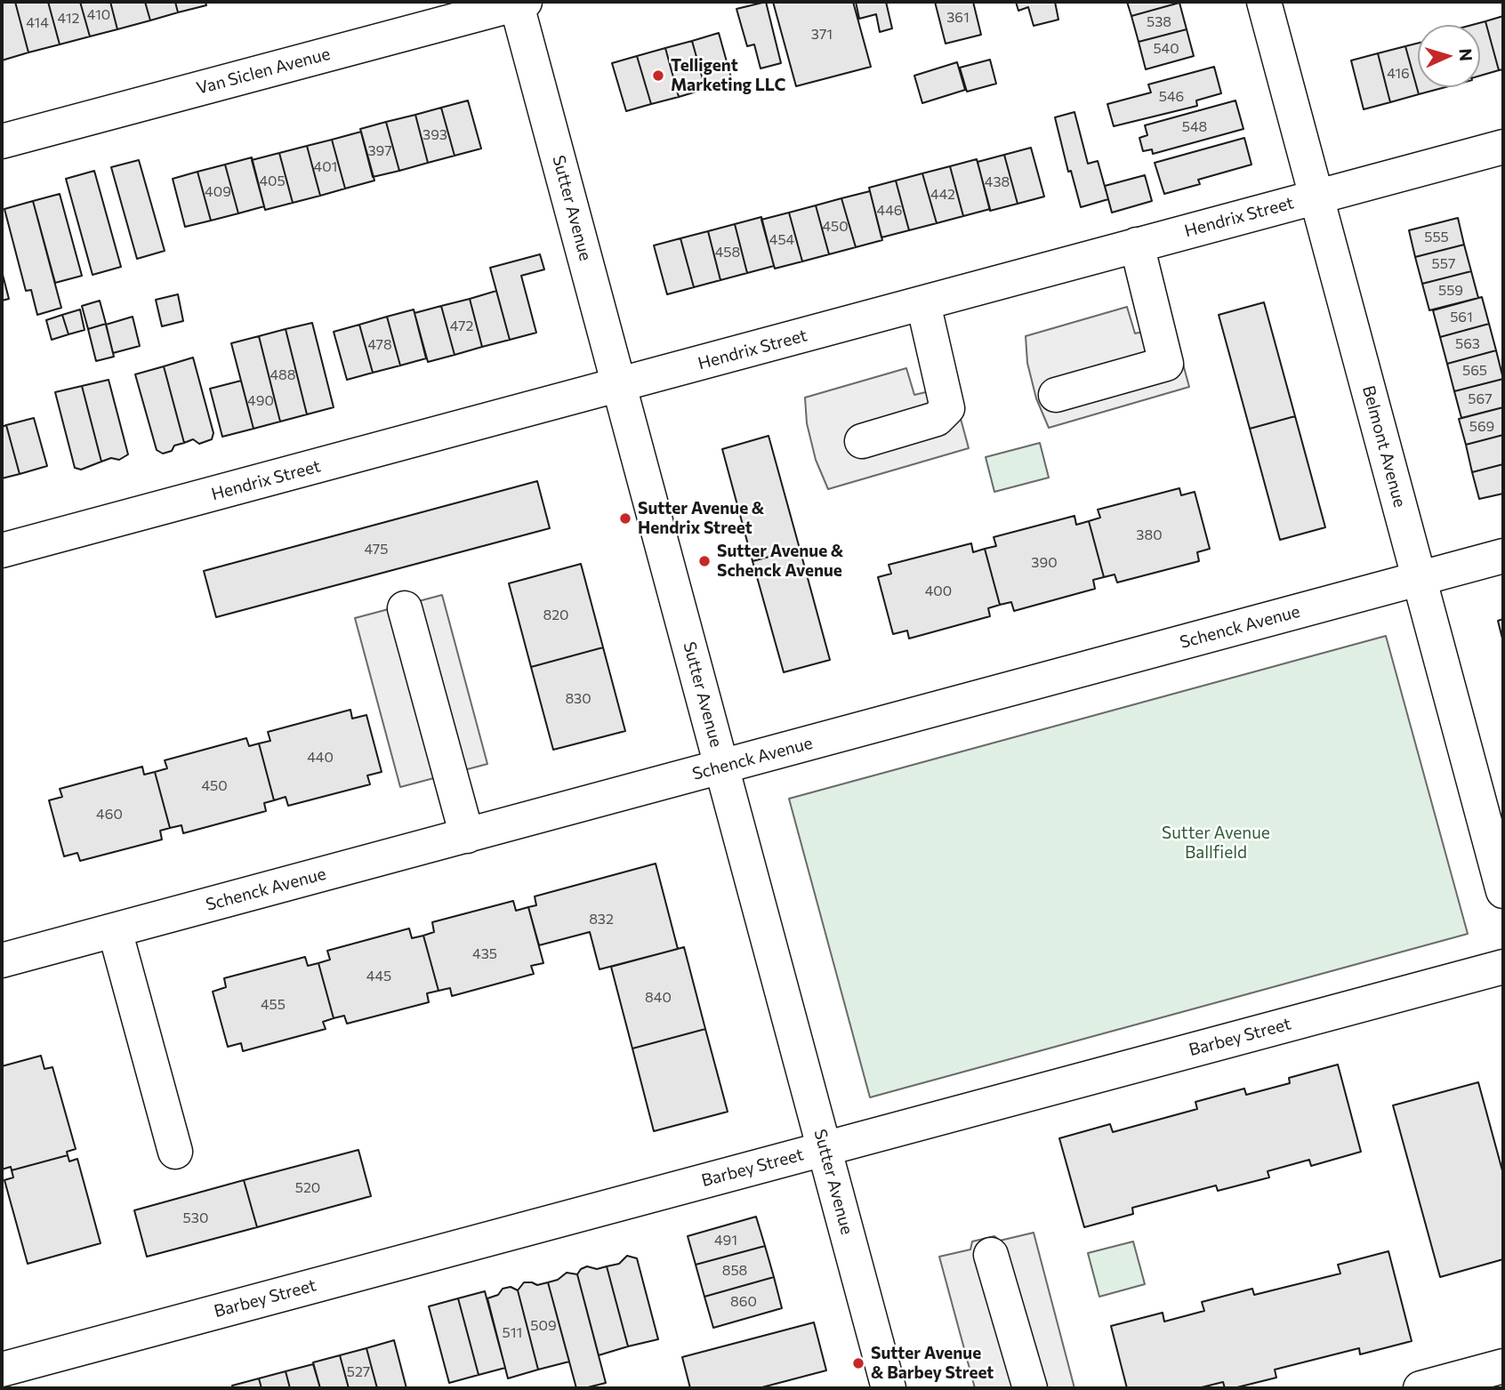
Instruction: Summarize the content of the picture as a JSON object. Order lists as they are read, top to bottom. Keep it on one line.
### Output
{"streets":{"street":["Van Siclen Avenue","Sutter Avenue","Hendrix Street","Belmont Avenue","Schenck Avenue","Barbey Street"]},"crossings":[["Van Siclen Avenue","Sutter Avenue"],["Sutter Avenue","Hendrix Street"],["Sutter Avenue","Schenck Avenue"],["Sutter Avenue","Barbey Street"],["Hendrix Street","Belmont Avenue"],["Belmont Avenue","Schenck Avenue"]],"parks":["Sutter Avenue Ballfield"],"places":["Telligent Marketing LLC","Sutter Avenue & Hendrix Street","Sutter Avenue & Schenck Avenue","Sutter Avenue & Barbey Street"],"house_numbers":["410","361","412","538","414","371","540","416","546","548","393","397","401","405","438","409","442","446","450","555","454","458","557","559","561","472","563","478","565","488","567","490","569","380","475","390","400","820","830","440","450","460","832","435","445","840","455","520","530","491","858","860","509","511","527"],"north":"right"}
